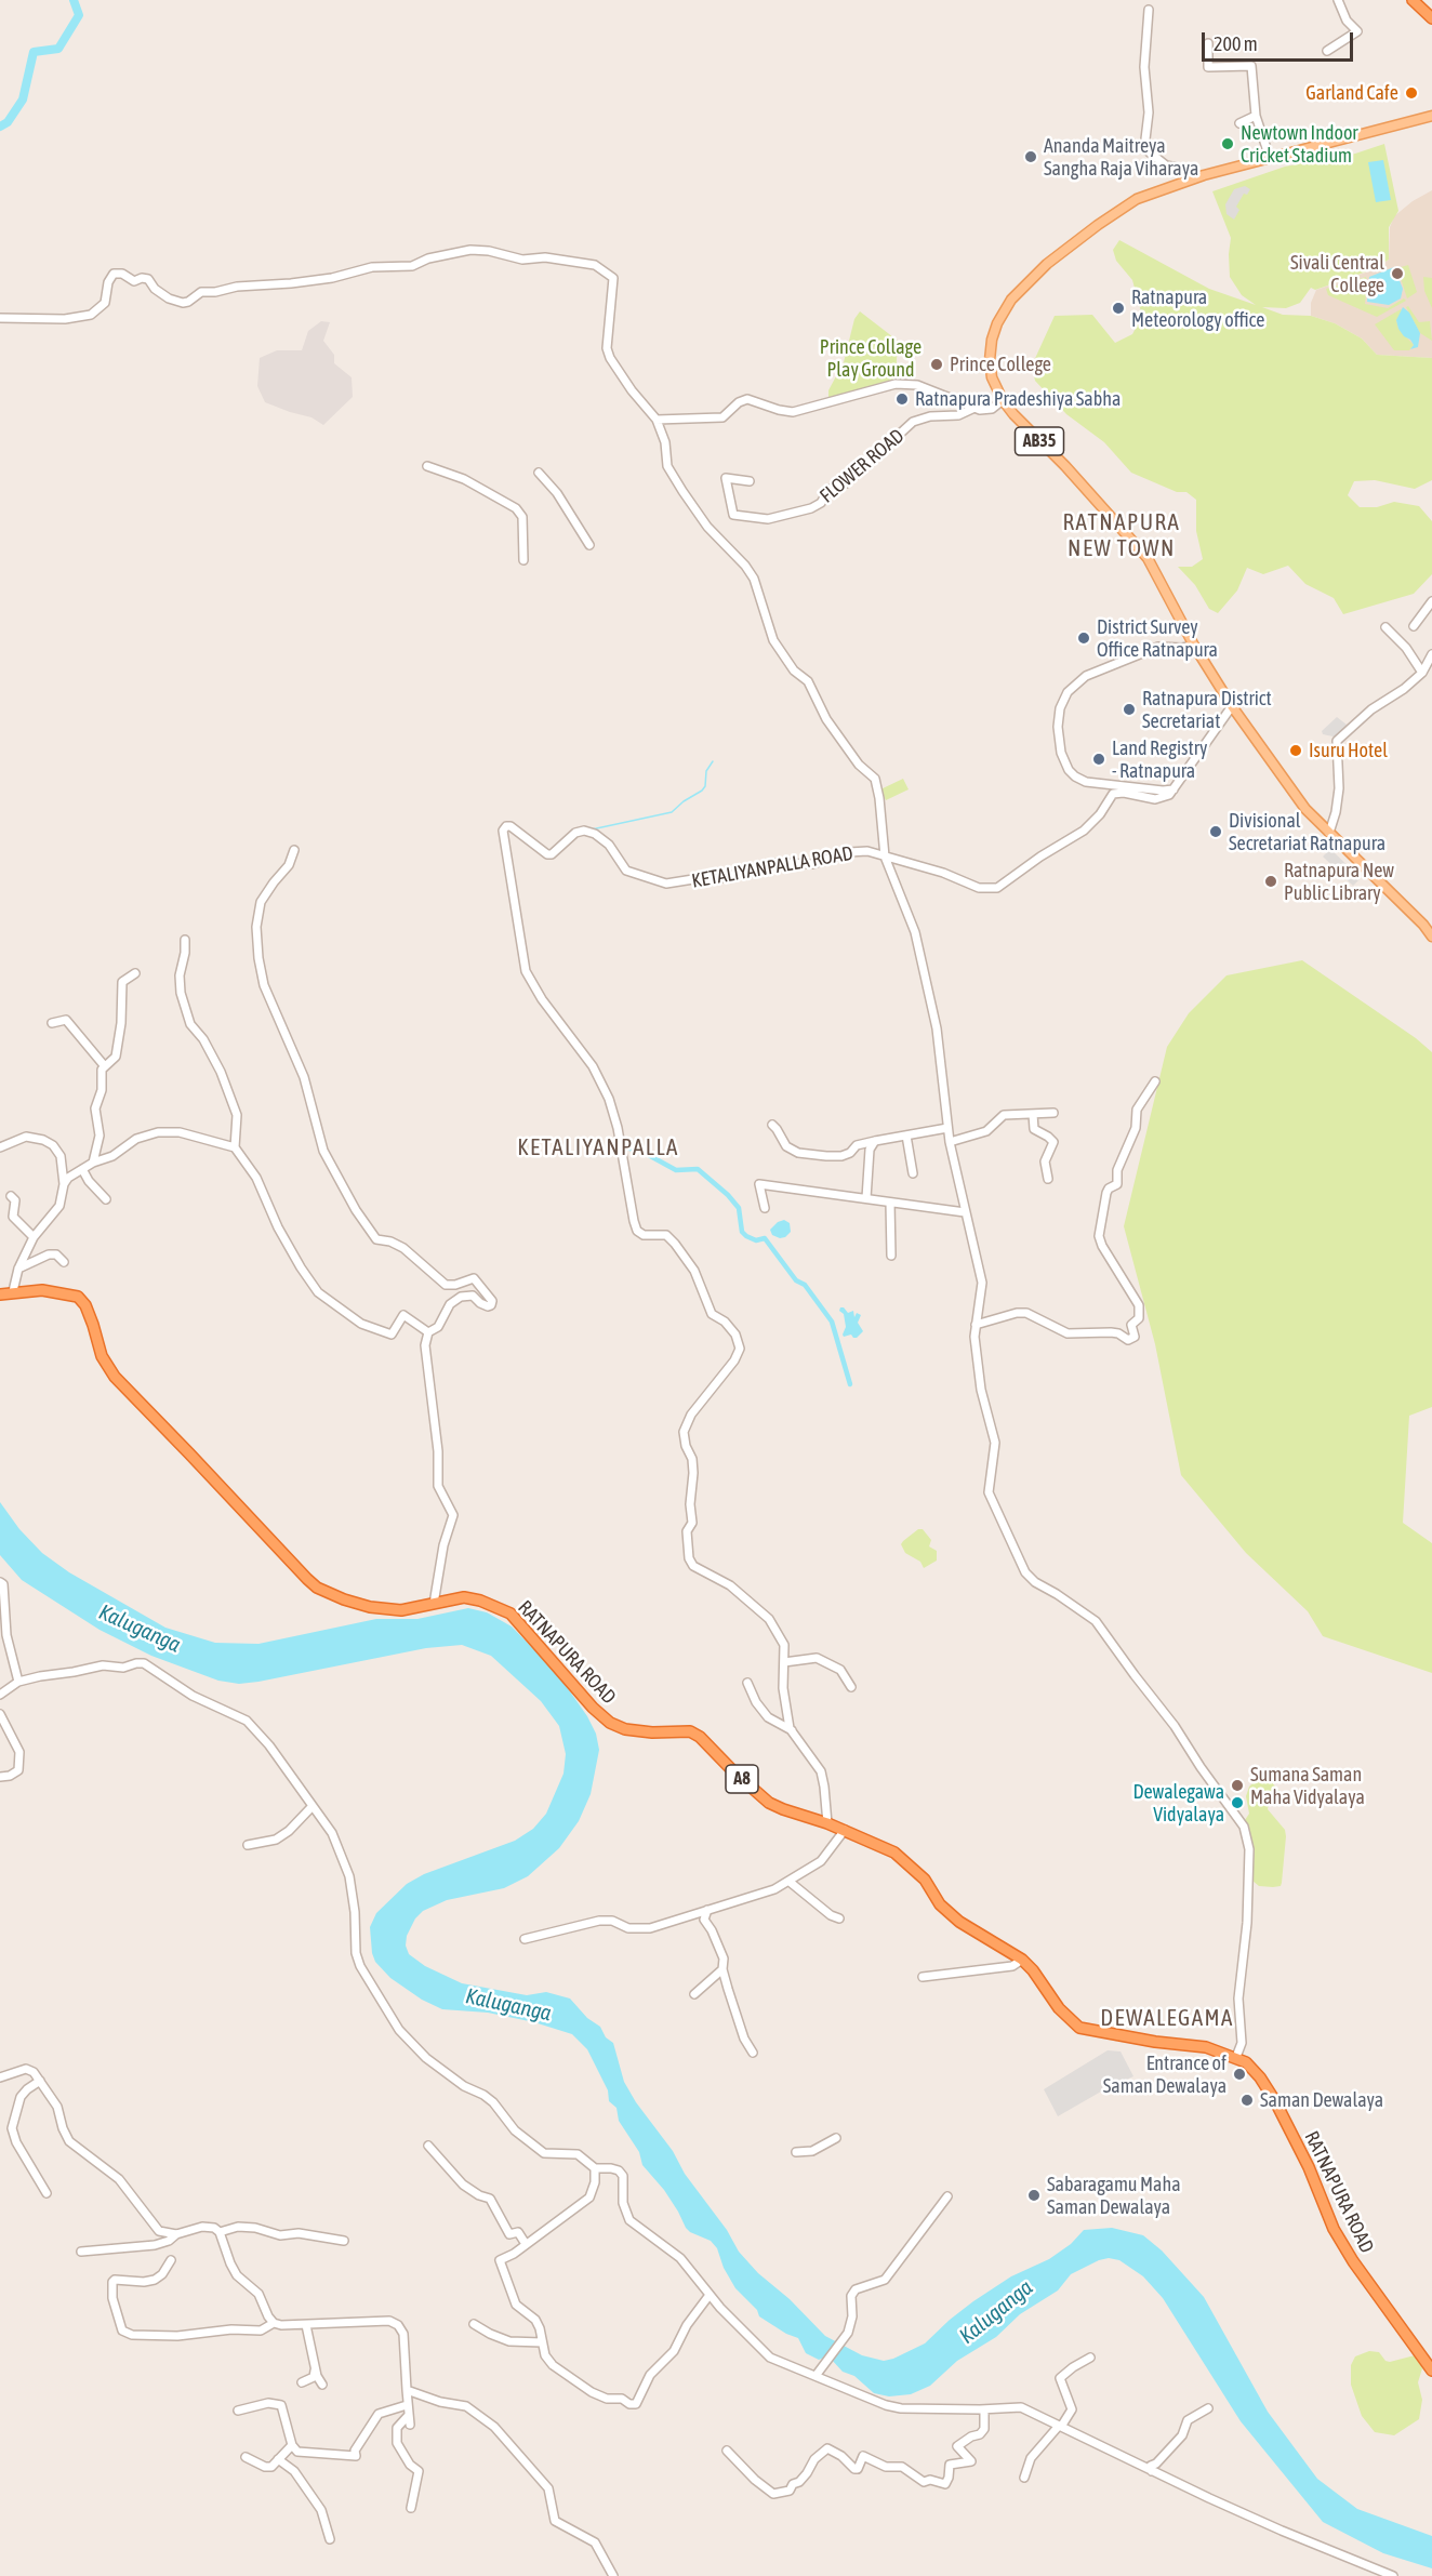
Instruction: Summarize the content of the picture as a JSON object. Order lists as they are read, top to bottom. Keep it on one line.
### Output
{"streets":{"highway":["RATNAPURA ROAD","A8"],"main road":["AB35"],"street":["FLOWER ROAD","KETALIYANPALLA ROAD"]},"crossings":[["AB35","KETALIYANPALLA ROAD"],["KETALIYANPALLA ROAD","RATNAPURA ROAD"]],"districts":["RATNAPURA NEW TOWN","KETALIYANPALLA","DEWALEGAMA"],"water":["Kaluganga"],"parks":["Prince Collage Play Ground"],"places":["Garland Cafe","Newtown Indoor Cricket Stadium","Ananda Maitreya Sangha Raja Viharaya","Sivali Central College","Ratnapura Meteorology office","Prince College","Ratnapura Pradeshiya Sabha","District Survey Office Ratnapura","Ratnapura District Secretariat","Isuru Hotel","Land Registry - Ratnapura","Divisional Secretariat Ratnapura","Ratnapura New Public Library","Sumana Saman Maha Vidyalaya","Dewalegawa Vidyalaya","Entrance of Saman Dewalaya","Saman Dewalaya","Sabaragamu Maha Saman Dewalaya"],"scale_bar":"200 m"}
